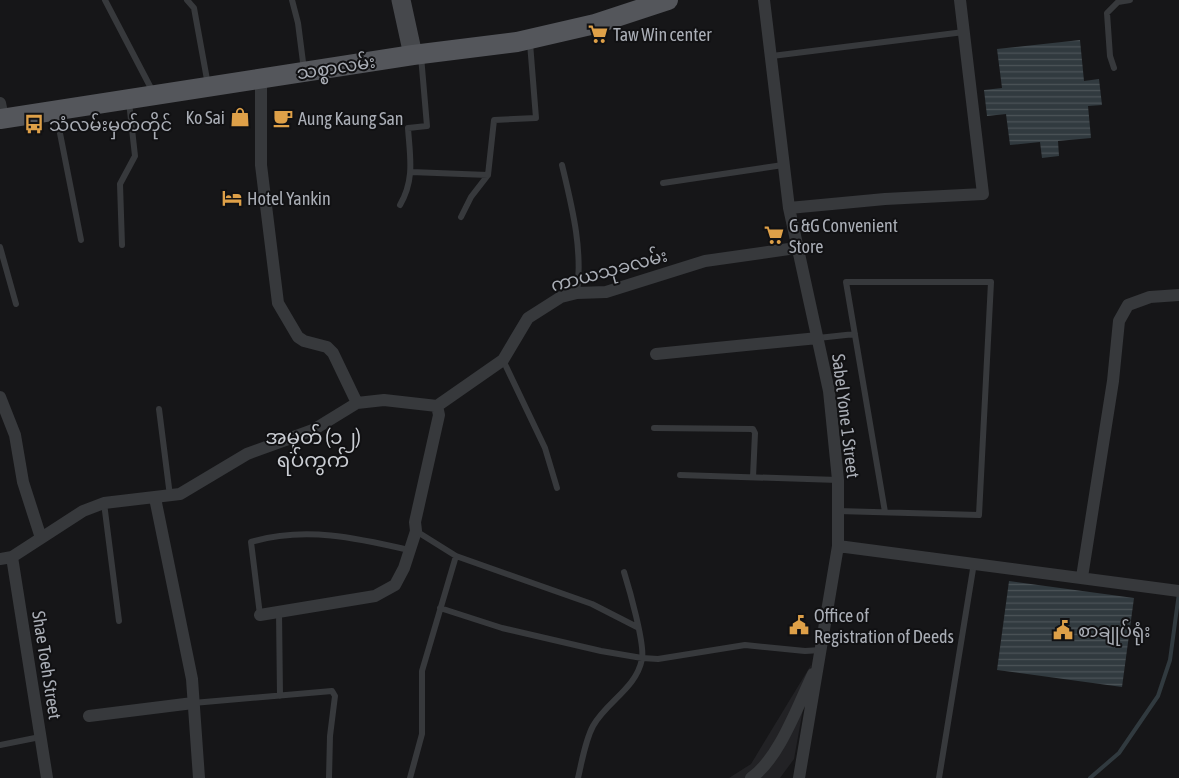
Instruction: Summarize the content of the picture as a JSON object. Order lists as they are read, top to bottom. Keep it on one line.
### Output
{"streets":{"main road":["သစ္စာလမ်း"],"street":["ကာယသုခလမ်း","Sabel Yone 1 Street","Shae Toeh Street"]},"crossings":[["ကာယသုခလမ်း","Sabel Yone 1 Street"]],"districts":["အမှတ် (၁၂) ရပ်ကွက်"],"places":{"supermarket":["Taw Win center","G &G Convenient Store"],"shop":["Ko Sai"],"cafe":["Aung Kaung San"],"bus stop":["သံလမ်းမှတ်တိုင်"],"hotel":["Hotel Yankin"],"public building":["Office of Registration of Deeds","စာချုပ်ရုံး"]}}
